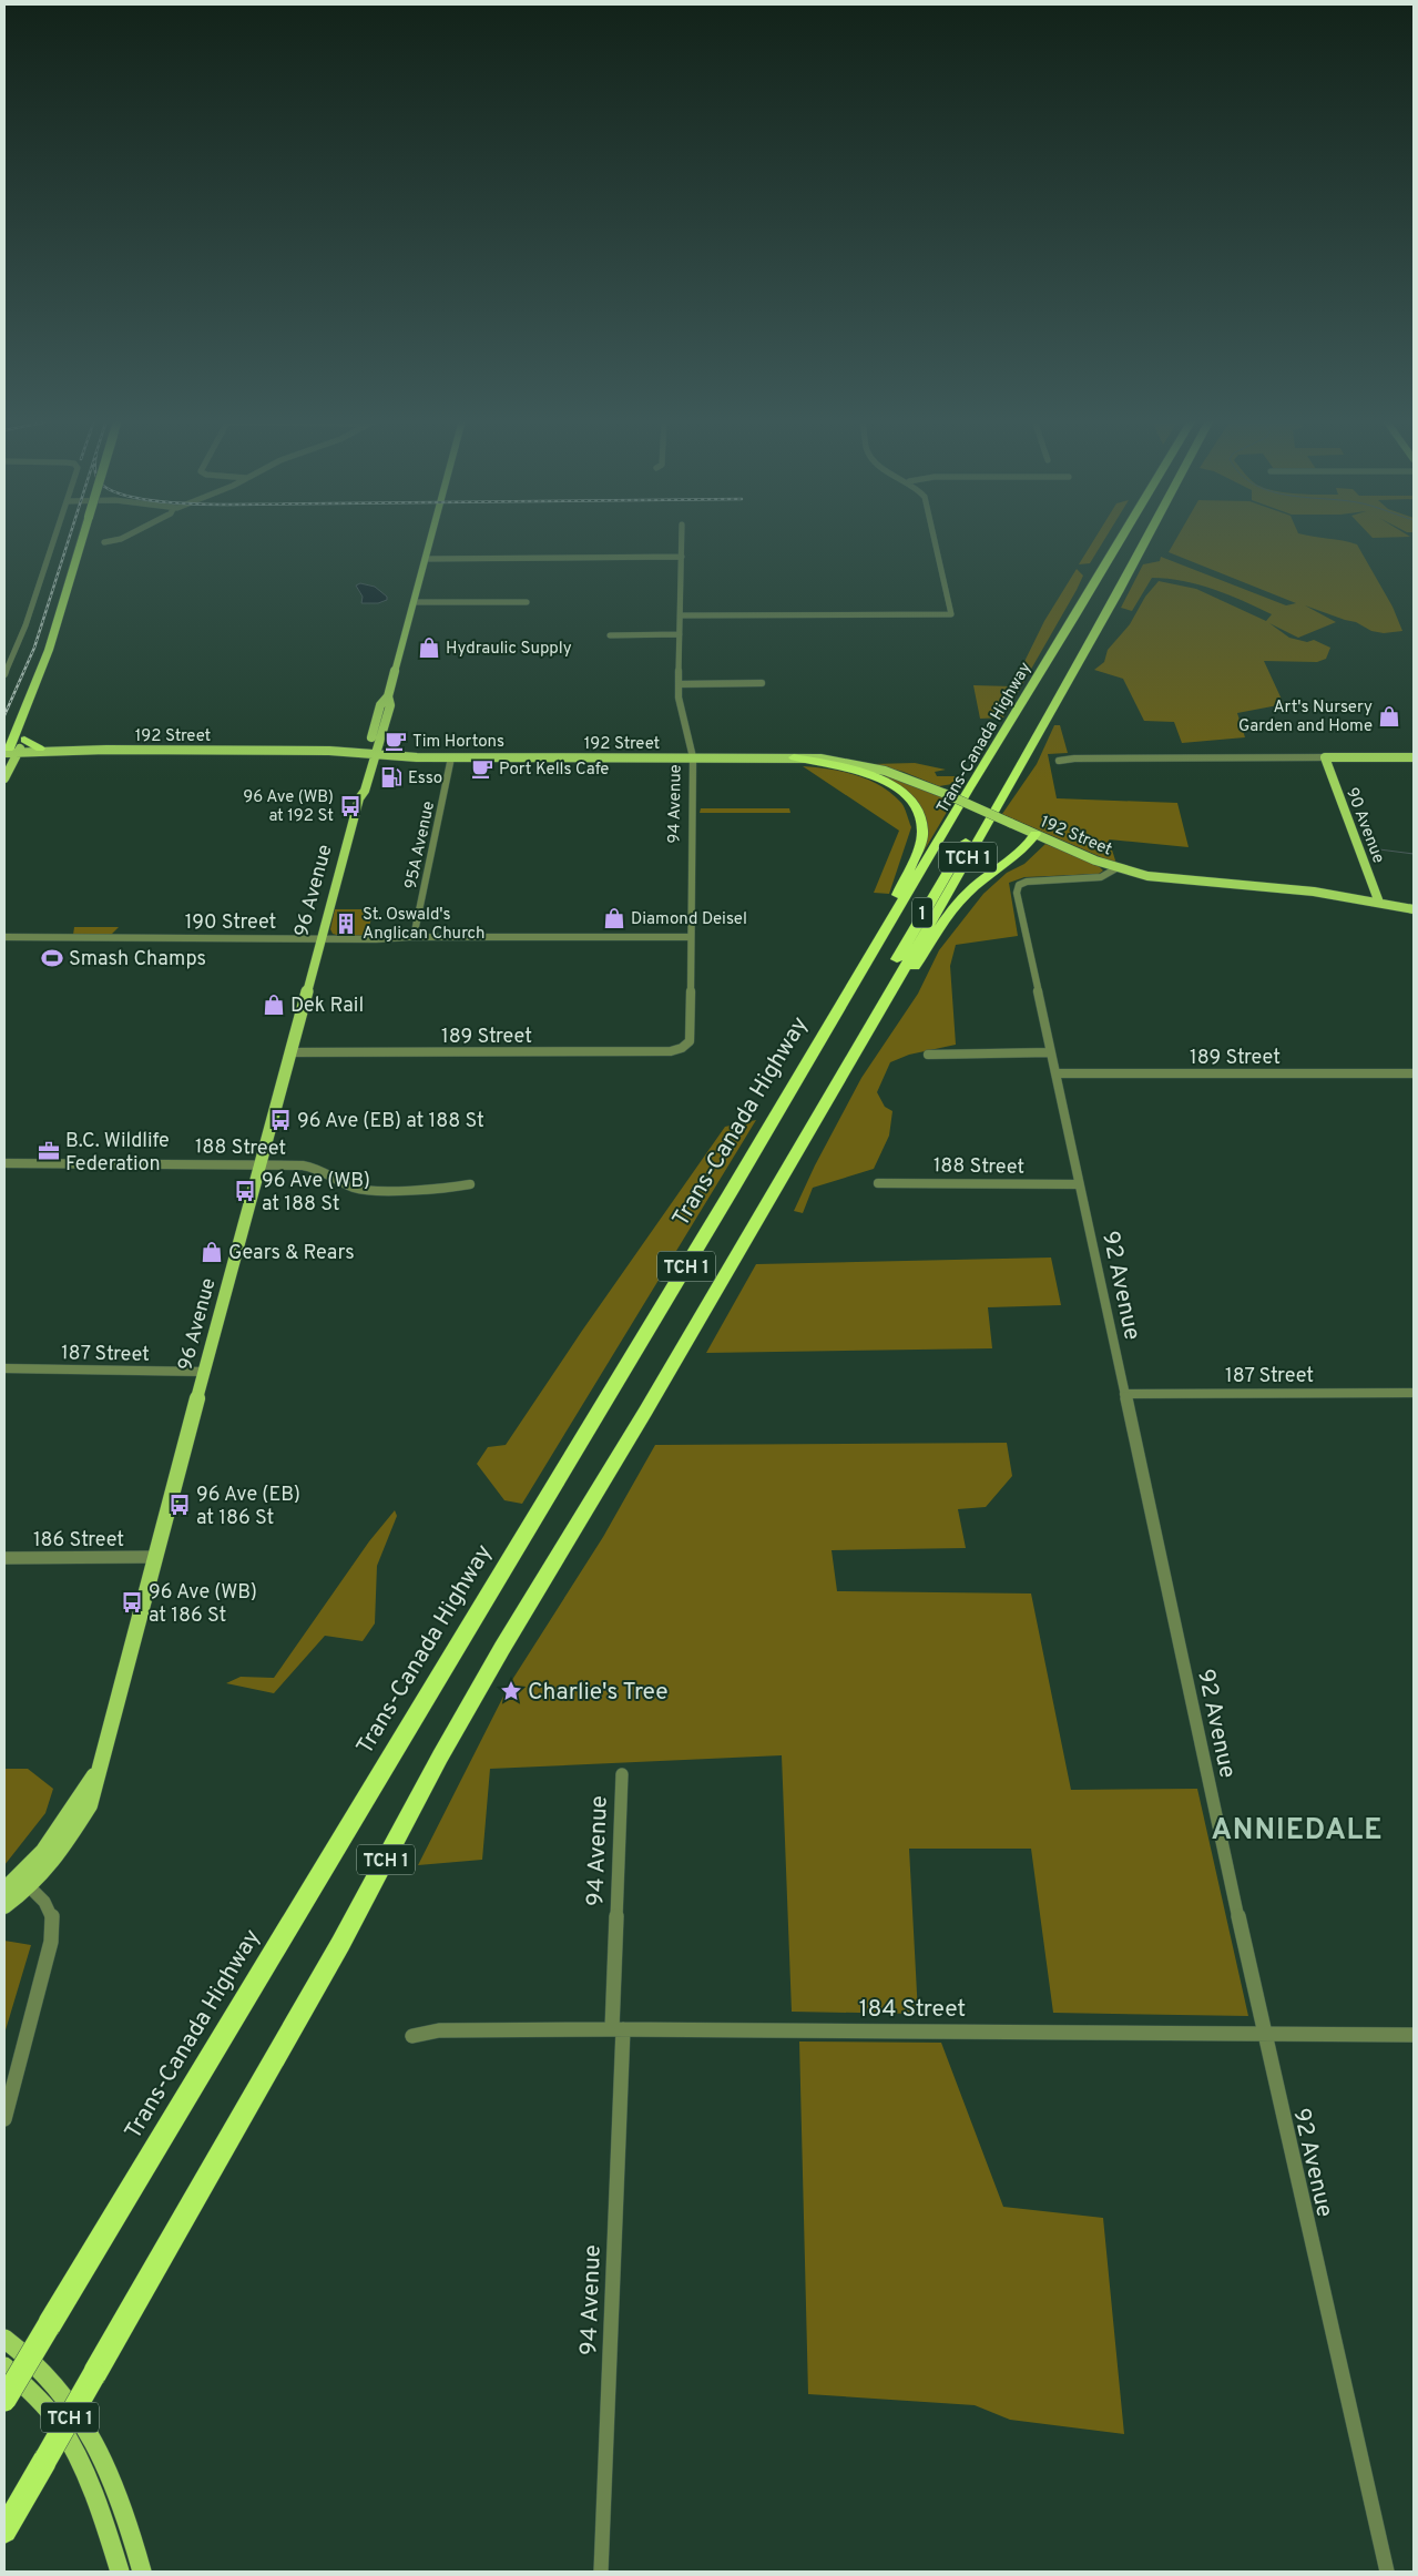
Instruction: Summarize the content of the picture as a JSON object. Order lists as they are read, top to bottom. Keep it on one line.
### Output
{"streets":{"highway":["Trans-Canada Highway","TCH 1","1"],"main road":["192 Street","90 Avenue","96 Avenue"],"street":["94 Avenue","95A Avenue","190 Street","189 Street","188 Street","92 Avenue","187 Street","186 Street","184 Street"]},"crossings":[["192 Street","94 Avenue"],["192 Street","90 Avenue"],["192 Street","95A Avenue"],["192 Street","96 Avenue"],["94 Avenue","190 Street"],["94 Avenue","189 Street"],["94 Avenue","184 Street"],["95A Avenue","190 Street"],["96 Avenue","190 Street"],["96 Avenue","189 Street"],["96 Avenue","188 Street"],["96 Avenue","187 Street"],["96 Avenue","186 Street"],["189 Street","92 Avenue"],["188 Street","92 Avenue"],["92 Avenue","187 Street"],["92 Avenue","184 Street"]],"districts":["ANNIEDALE"],"places":{"shop":["Hydraulic Supply","Art's Nursery Garden and Home","Diamond Deisel","Dek Rail","Gears & Rears"],"cafe":["Tim Hortons","Port Kells Cafe"],"fuel station":["Esso"],"bus stop":["96 Ave (WB) at 192 St","96 Ave (EB) at 188 St","96 Ave (WB) at 188 St","96 Ave (EB) at 186 St","96 Ave (WB) at 186 St"],"building":["St. Oswald's Anglican Church"],"sports":["Smash Champs"],"office":["B.C. Wildlife Federation"],"place":["Charlie's Tree"]}}
